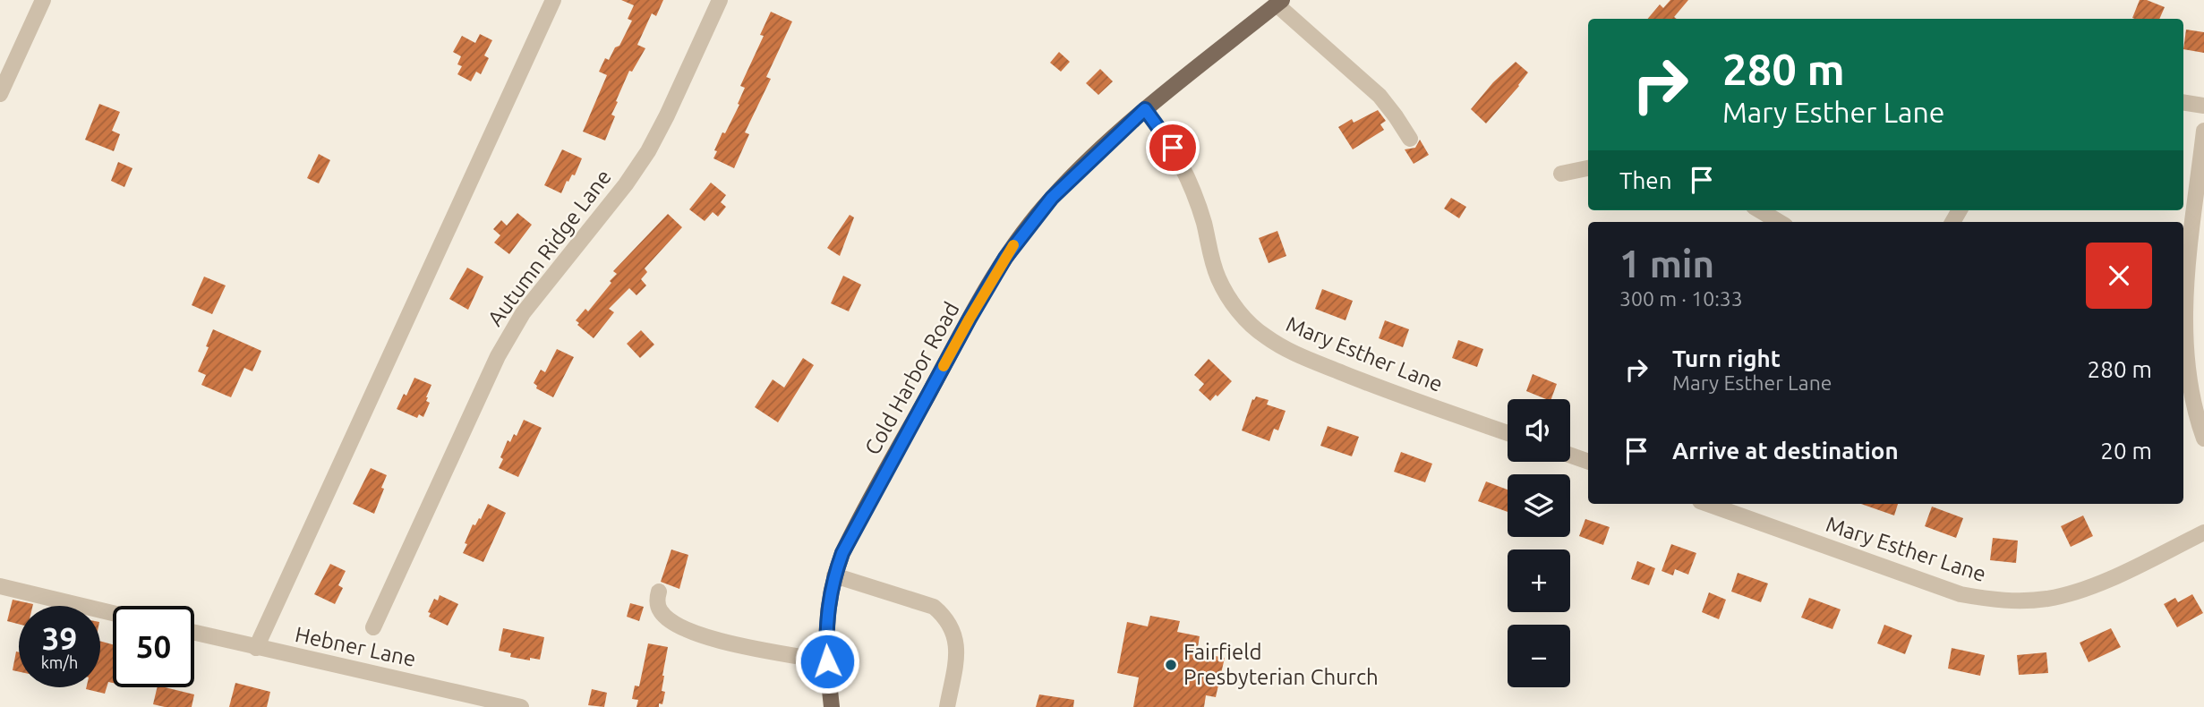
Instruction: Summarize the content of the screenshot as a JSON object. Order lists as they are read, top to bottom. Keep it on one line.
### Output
{"streets":{"main road":["Cold Harbor Road"],"street":["Autumn Ridge Lane","Mary Esther Lane","Hebner Lane"]},"crossings":[["Mary Esther Lane","Cold Harbor Road"]],"places":["Fairfield Presbyterian Church"],"page":{"turn":["280 m","Mary Esther Lane"],"then":"Then","heading":["1 min","300 m · 10:33"],"list":[{"name":"Turn right","note":"Mary Esther Lane","value":"280 m"},{"name":"Arrive at destination","value":"20 m"}],"map_buttons":["+","−"],"speed":"39 km/h","limit":"50"}}
